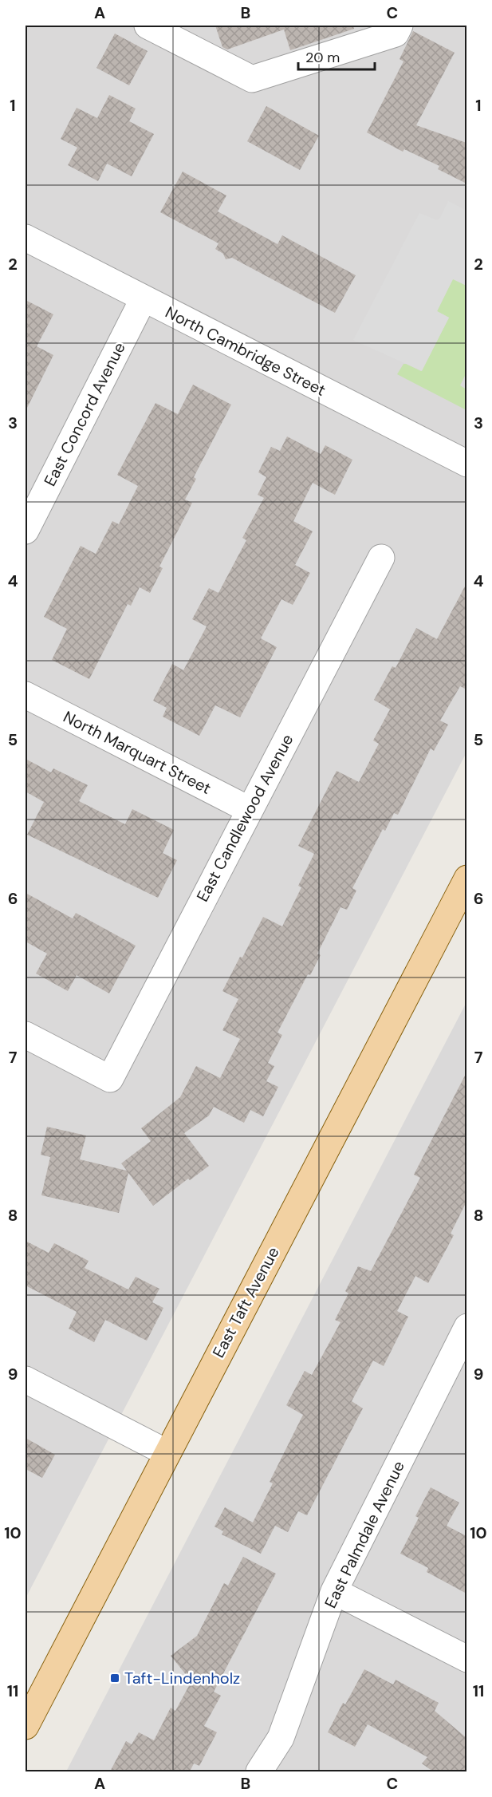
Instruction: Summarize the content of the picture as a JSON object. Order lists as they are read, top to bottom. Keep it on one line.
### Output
{"streets":{"main road":["East Taft Avenue"],"street":["North Cambridge Street","East Concord Avenue","North Marquart Street","East Candlewood Avenue","East Palmdale Avenue"]},"crossings":[["North Cambridge Street","East Concord Avenue"],["North Marquart Street","East Candlewood Avenue"]],"places":{"transit":["Taft-Lindenholz"]},"scale_bar":"20 m","grid":{"columns":["A","B","C"],"rows":["1","2","3","4","5","6","7","8","9","10","11"]}}
